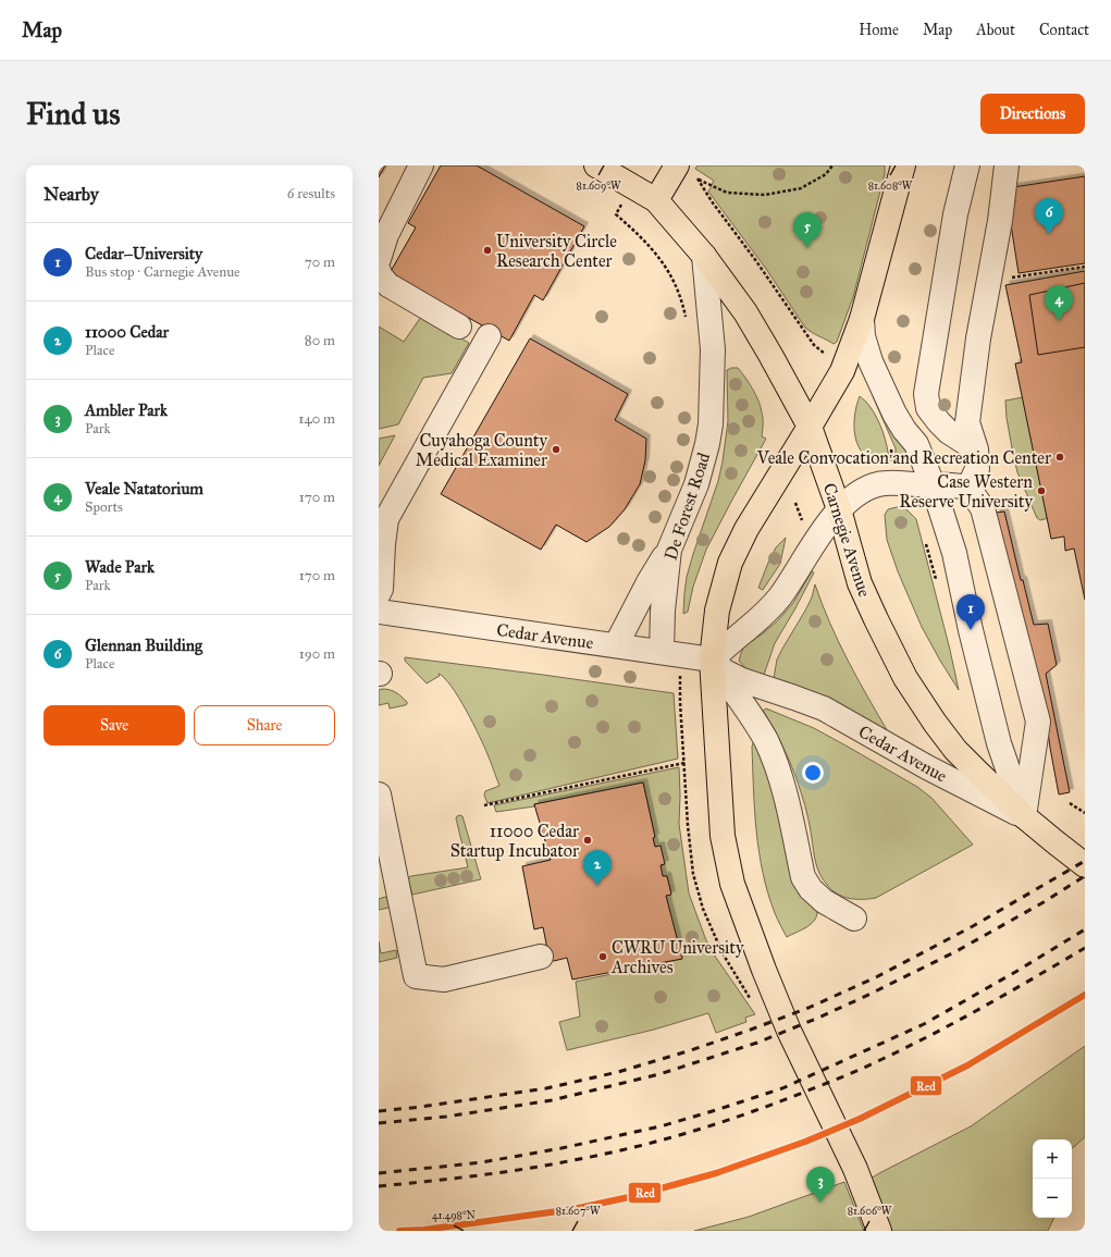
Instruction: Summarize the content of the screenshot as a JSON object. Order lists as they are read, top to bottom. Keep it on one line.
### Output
{"streets":{"main road":["Carnegie Avenue","Cedar Avenue"],"street":["De Forest Road"]},"crossings":[["De Forest Road","Carnegie Avenue"],["De Forest Road","Cedar Avenue"],["Carnegie Avenue","Cedar Avenue"]],"places":["University Circle Research Center","Cuyahoga County Medical Examiner","Veale Convocation and Recreation Center","Case Western Reserve University","11000 Cedar Startup Incubator","CWRU University Archives"],"lines":["transit line Red"],"page":{"header":"Map","nav":["Home","Map","About","Contact"],"buttons":["Directions",["Save","Share"]],"title":"Find us","heading":["Nearby","6 results"],"pins":["6","5","4","1","2","3"],"list":[{"mark":"1","name":"Cedar–University","note":"Bus stop · Carnegie Avenue","value":"70 m"},{"mark":"2","name":"11000 Cedar","note":"Place","value":"80 m"},{"mark":"3","name":"Ambler Park","note":"Park","value":"140 m"},{"mark":"4","name":"Veale Natatorium","note":"Sports","value":"170 m"},{"mark":"5","name":"Wade Park","note":"Park","value":"170 m"},{"mark":"6","name":"Glennan Building","note":"Place","value":"190 m"}],"map_buttons":["+","−"]},"coordinates":["81.609°W","81.608°W","81.607°W","81.606°W","41.498°N"]}
